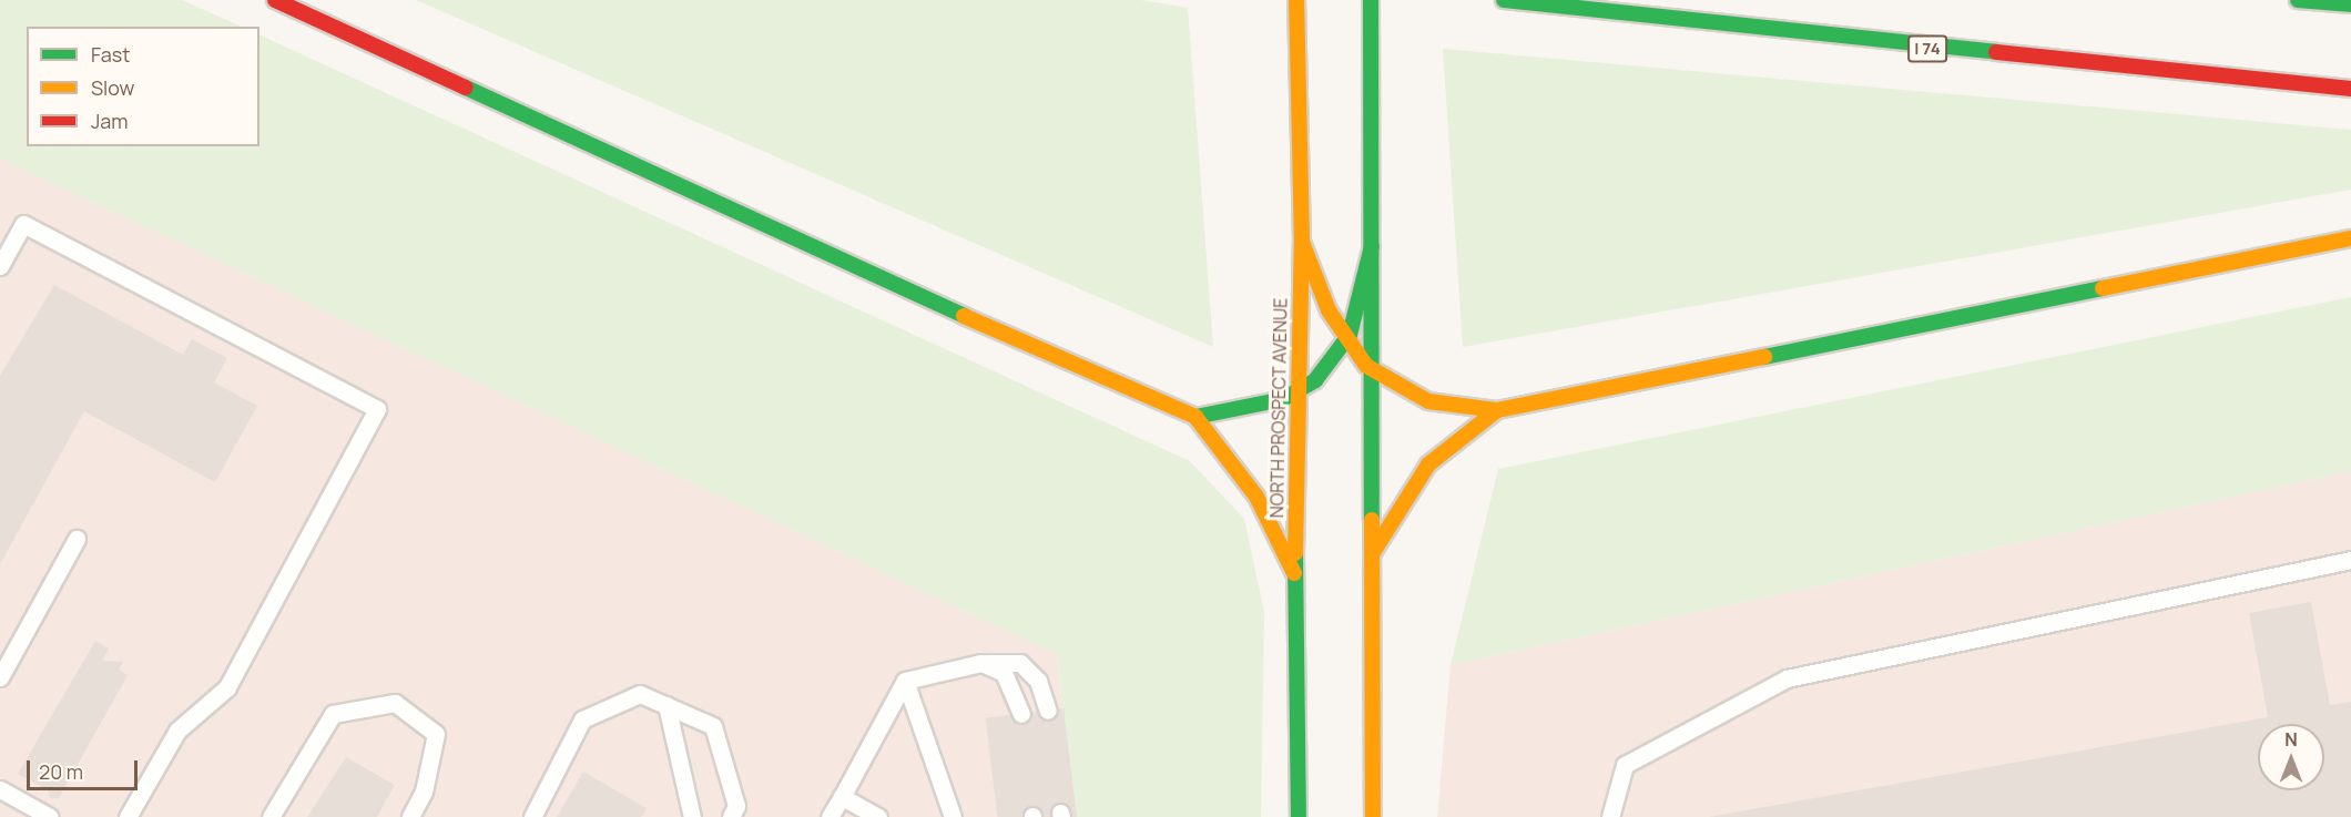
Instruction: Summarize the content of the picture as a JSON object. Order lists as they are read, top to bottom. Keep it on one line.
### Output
{"streets":{"main road":["I 74","NORTH PROSPECT AVENUE"]},"legend":["Fast","Slow","Jam"],"scale_bar":"20 m","north":"top"}
